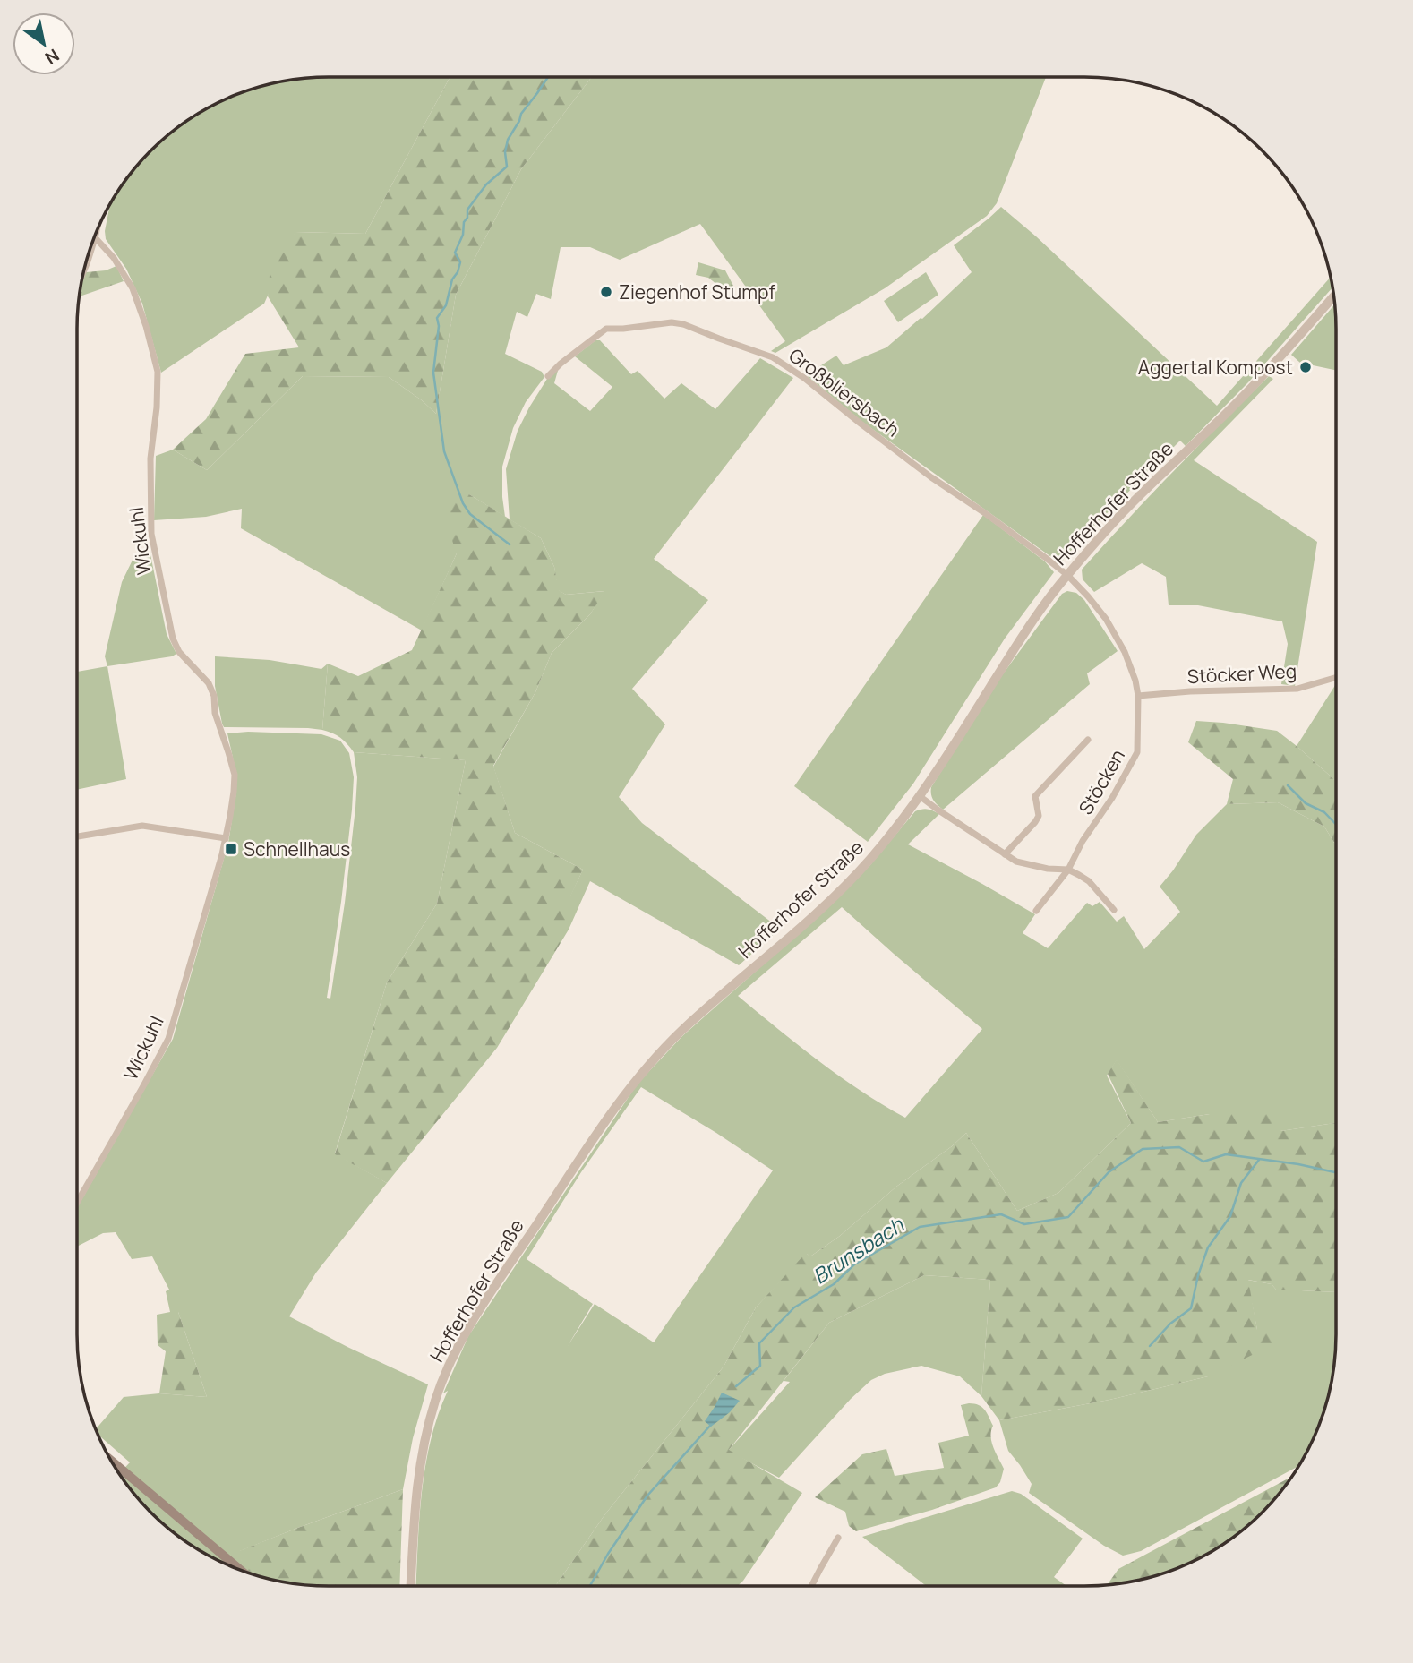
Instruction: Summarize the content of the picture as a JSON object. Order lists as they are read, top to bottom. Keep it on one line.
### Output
{"streets":{"street":["Großbliersbach","Hofferhofer Straße","Wickuhl","Stöcker Weg","Stöcken"]},"crossings":[["Großbliersbach","Hofferhofer Straße"],["Großbliersbach","Stöcken"],["Hofferhofer Straße","Stöcken"],["Stöcker Weg","Stöcken"]],"water":["Brunsbach"],"places":{"other":["Ziegenhof Stumpf","Aggertal Kompost"],"transit":["Schnellhaus"]},"north":"bottom right"}
